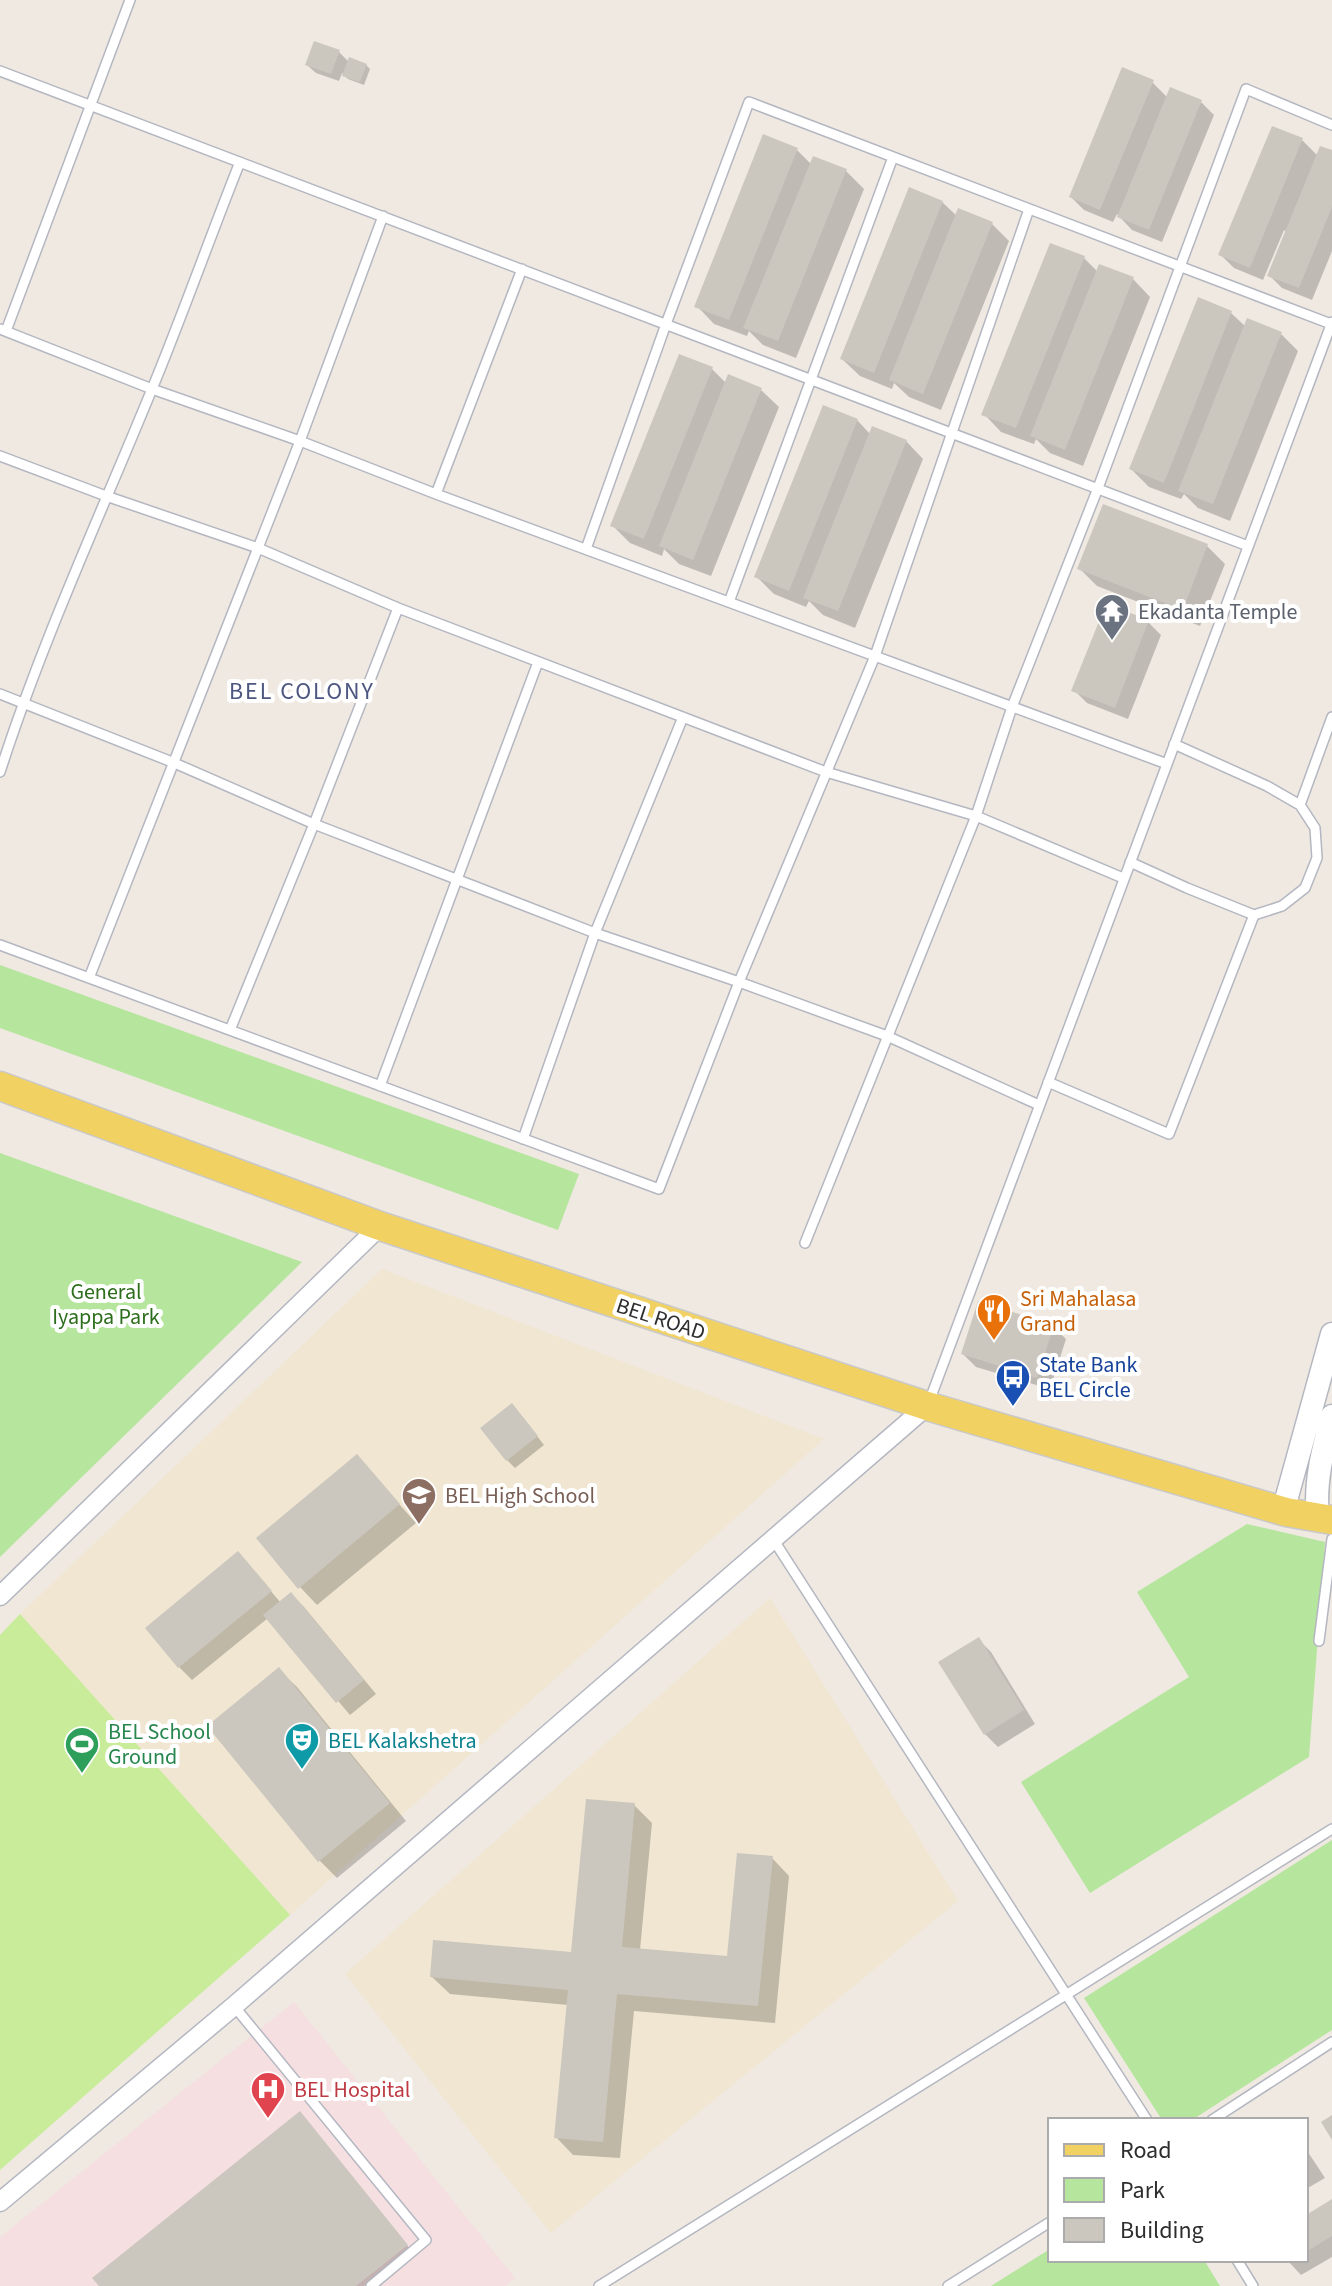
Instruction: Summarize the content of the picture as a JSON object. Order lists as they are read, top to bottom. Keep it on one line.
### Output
{"streets":{"main road":["BEL ROAD"]},"districts":["BEL COLONY"],"parks":["General Iyappa Park"],"places":{"temple":["Ekadanta Temple"],"restaurant":["Sri Mahalasa Grand"],"bus stop":["State Bank BEL Circle"],"school or university":["BEL High School"],"theatre":["BEL Kalakshetra"],"sports":["BEL School Ground"],"hospital":["BEL Hospital"]},"legend":["Road","Park","Building"]}
